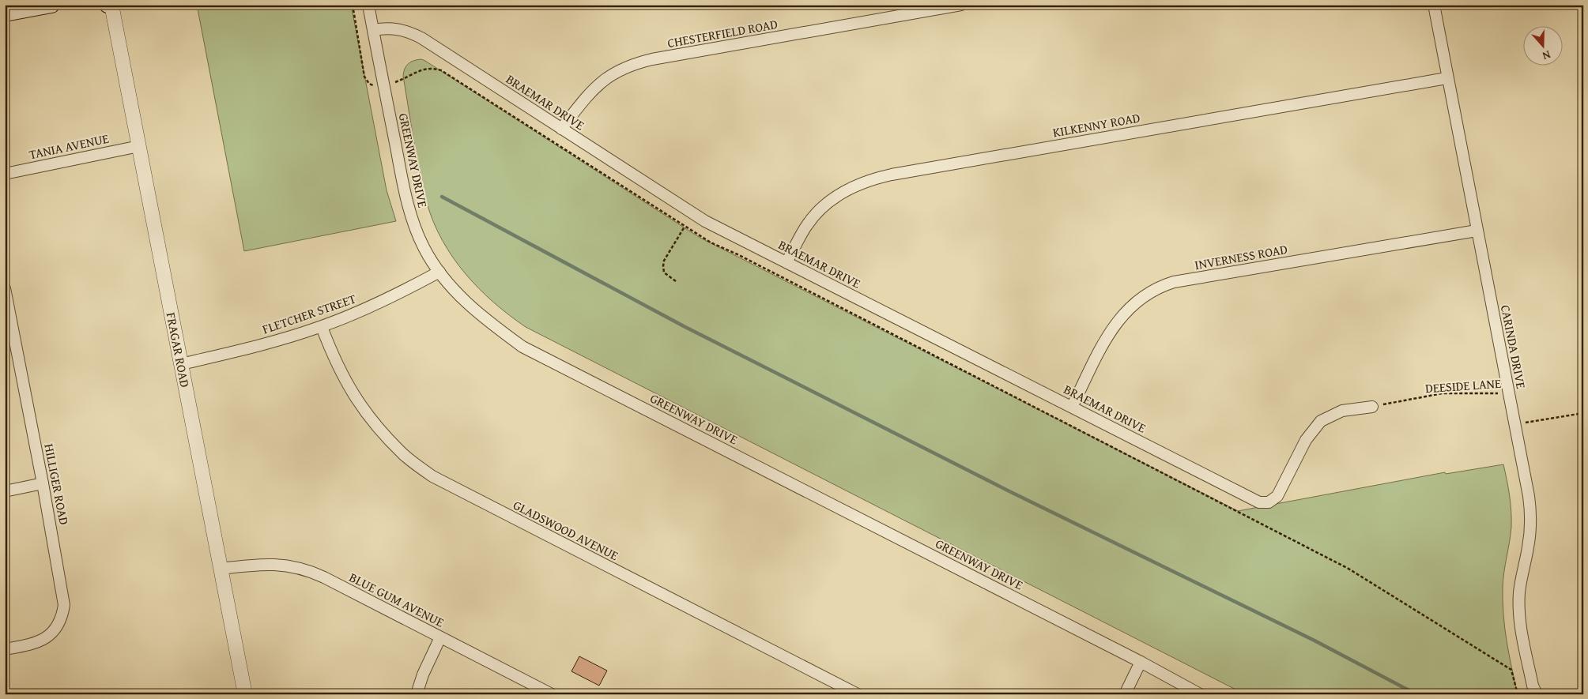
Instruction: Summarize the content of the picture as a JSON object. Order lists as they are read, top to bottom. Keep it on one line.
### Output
{"streets":{"street":["CHESTERFIELD ROAD","BRAEMAR DRIVE","KILKENNY ROAD","TANIA AVENUE","GREENWAY DRIVE","INVERNESS ROAD","FLETCHER STREET","CARINDA DRIVE","FRAGAR ROAD","HILLIGER ROAD","GLADSWOOD AVENUE","BLUE GUM AVENUE"],"path":["DEESIDE LANE"]},"crossings":[["CHESTERFIELD ROAD","BRAEMAR DRIVE"],["BRAEMAR DRIVE","KILKENNY ROAD"],["BRAEMAR DRIVE","GREENWAY DRIVE"],["BRAEMAR DRIVE","INVERNESS ROAD"],["BRAEMAR DRIVE","DEESIDE LANE"],["KILKENNY ROAD","CARINDA DRIVE"],["TANIA AVENUE","FRAGAR ROAD"],["GREENWAY DRIVE","FLETCHER STREET"],["INVERNESS ROAD","CARINDA DRIVE"],["FLETCHER STREET","FRAGAR ROAD"],["FLETCHER STREET","GLADSWOOD AVENUE"],["CARINDA DRIVE","DEESIDE LANE"],["FRAGAR ROAD","BLUE GUM AVENUE"]],"north":"bottom"}
